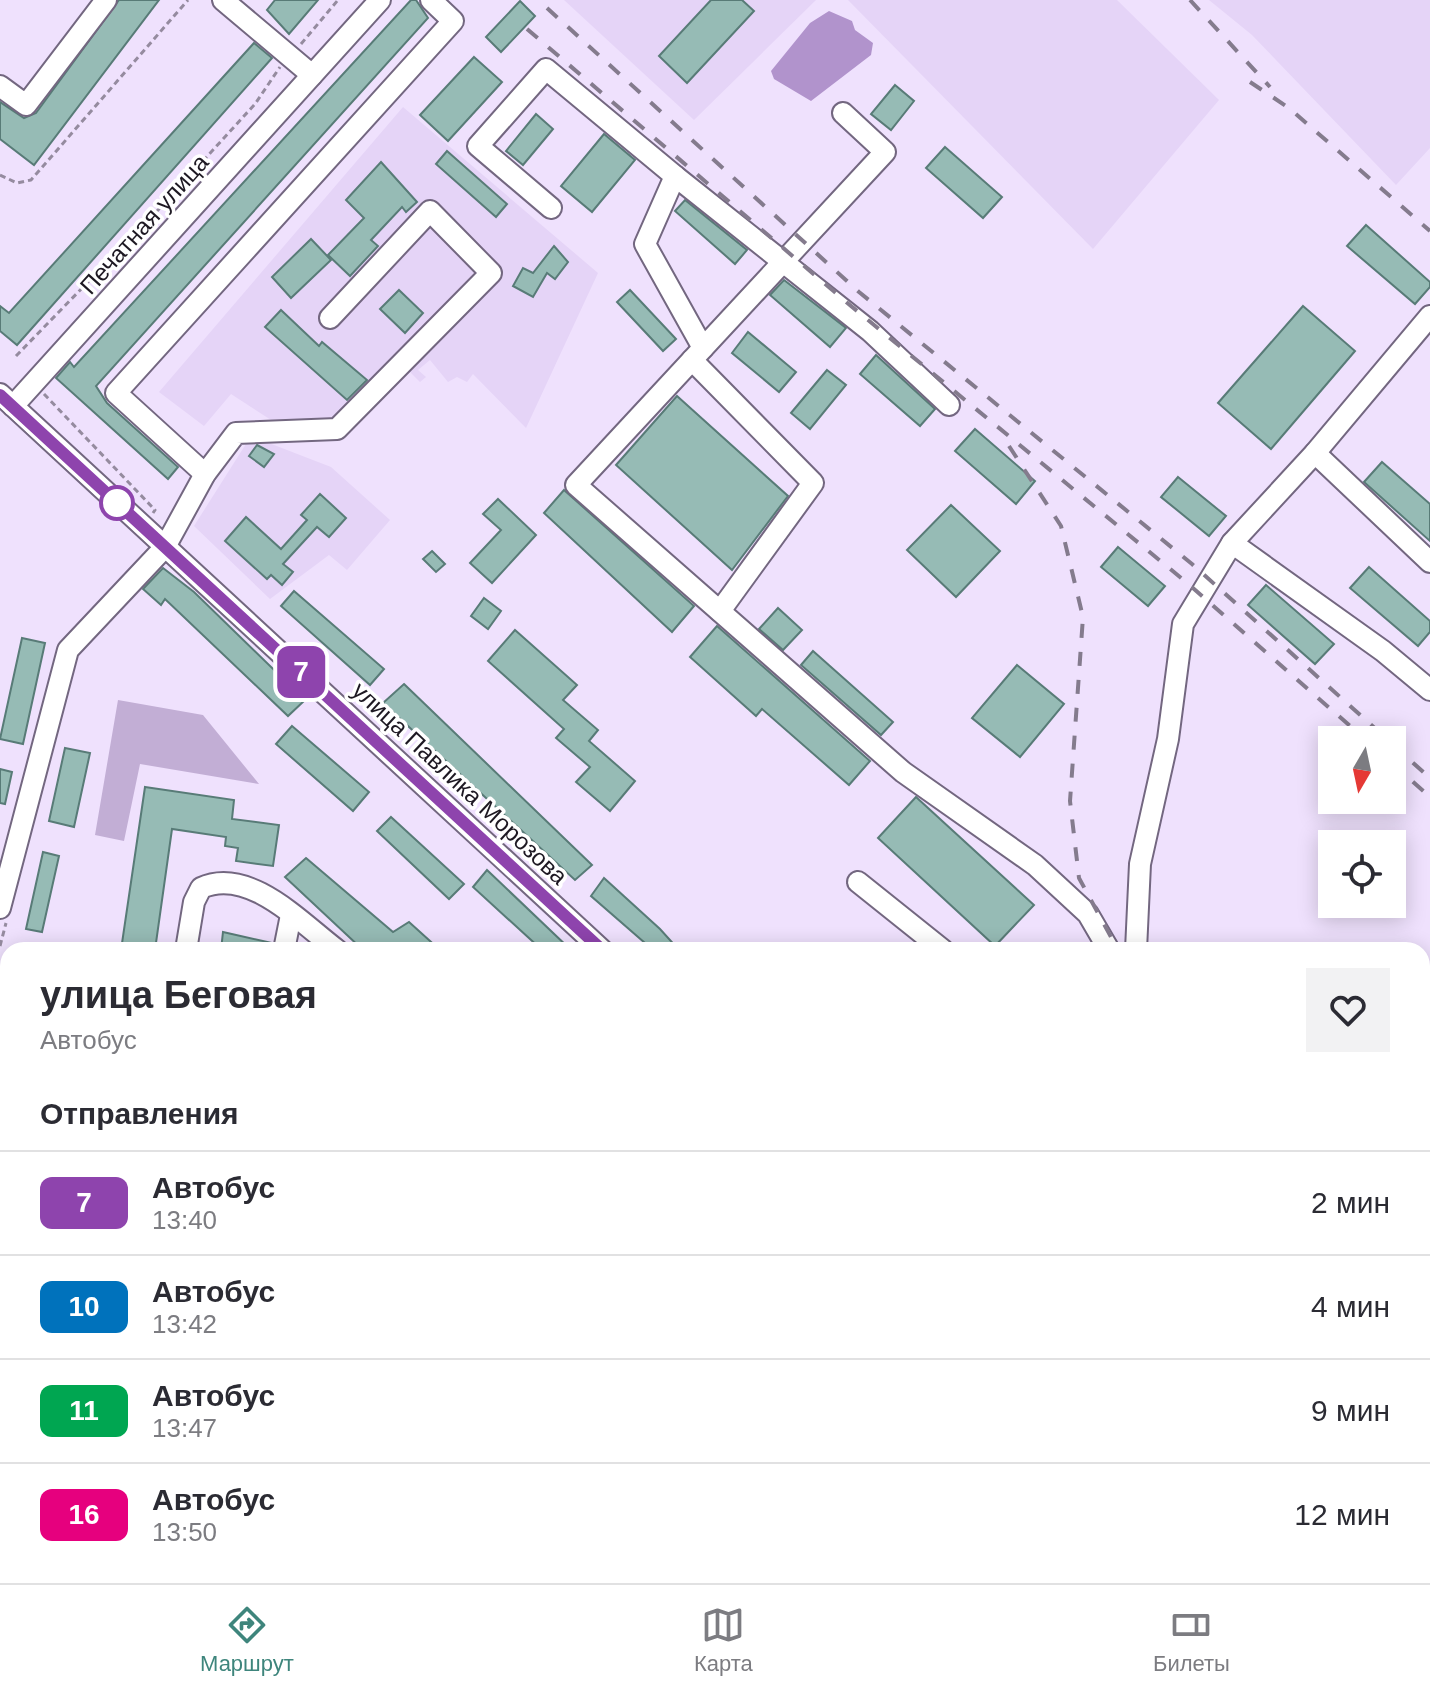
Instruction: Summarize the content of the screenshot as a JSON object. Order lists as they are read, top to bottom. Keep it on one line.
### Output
{"streets":{"street":["Печатная улица","улица Павлика Морозова"]},"crossings":[["Печатная улица","улица Павлика Морозова"]],"lines":["bus line 7"],"north":"bottom","page":{"on_map":"7","heading":[["улица Беговая","Автобус"],"Отправления"],"list":[{"mark":"7","name":"Автобус","note":"13:40","value":"2 мин"},{"mark":"10","name":"Автобус","note":"13:42","value":"4 мин"},{"mark":"11","name":"Автобус","note":"13:47","value":"9 мин"},{"mark":"16","name":"Автобус","note":"13:50","value":"12 мин"}],"tabs":["Маршрут","Карта","Билеты"]}}
